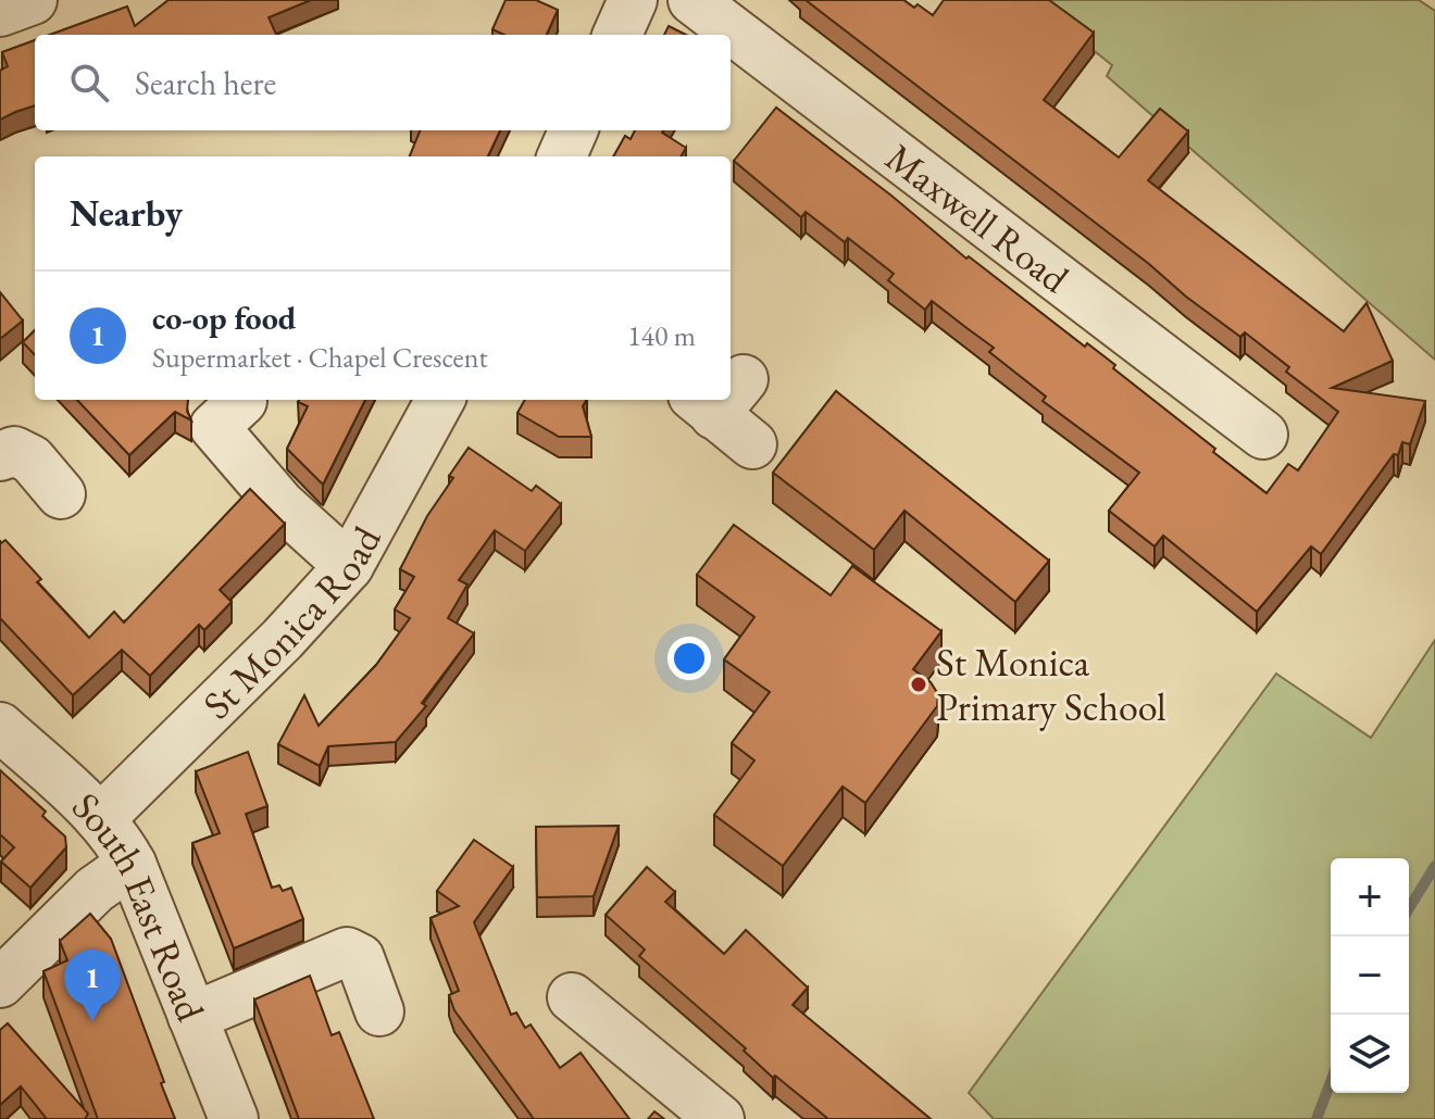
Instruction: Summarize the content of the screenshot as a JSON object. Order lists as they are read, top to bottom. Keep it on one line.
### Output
{"streets":{"street":["Maxwell Road","St Monica Road","South East Road"]},"crossings":[["St Monica Road","South East Road"]],"places":["St Monica Primary School"],"page":{"search":"Search here","heading":"Nearby","list":[{"mark":"1","name":"co-op food","note":"Supermarket · Chapel Crescent","value":"140 m"}],"map_buttons":["+","−"],"pins":"1"}}
